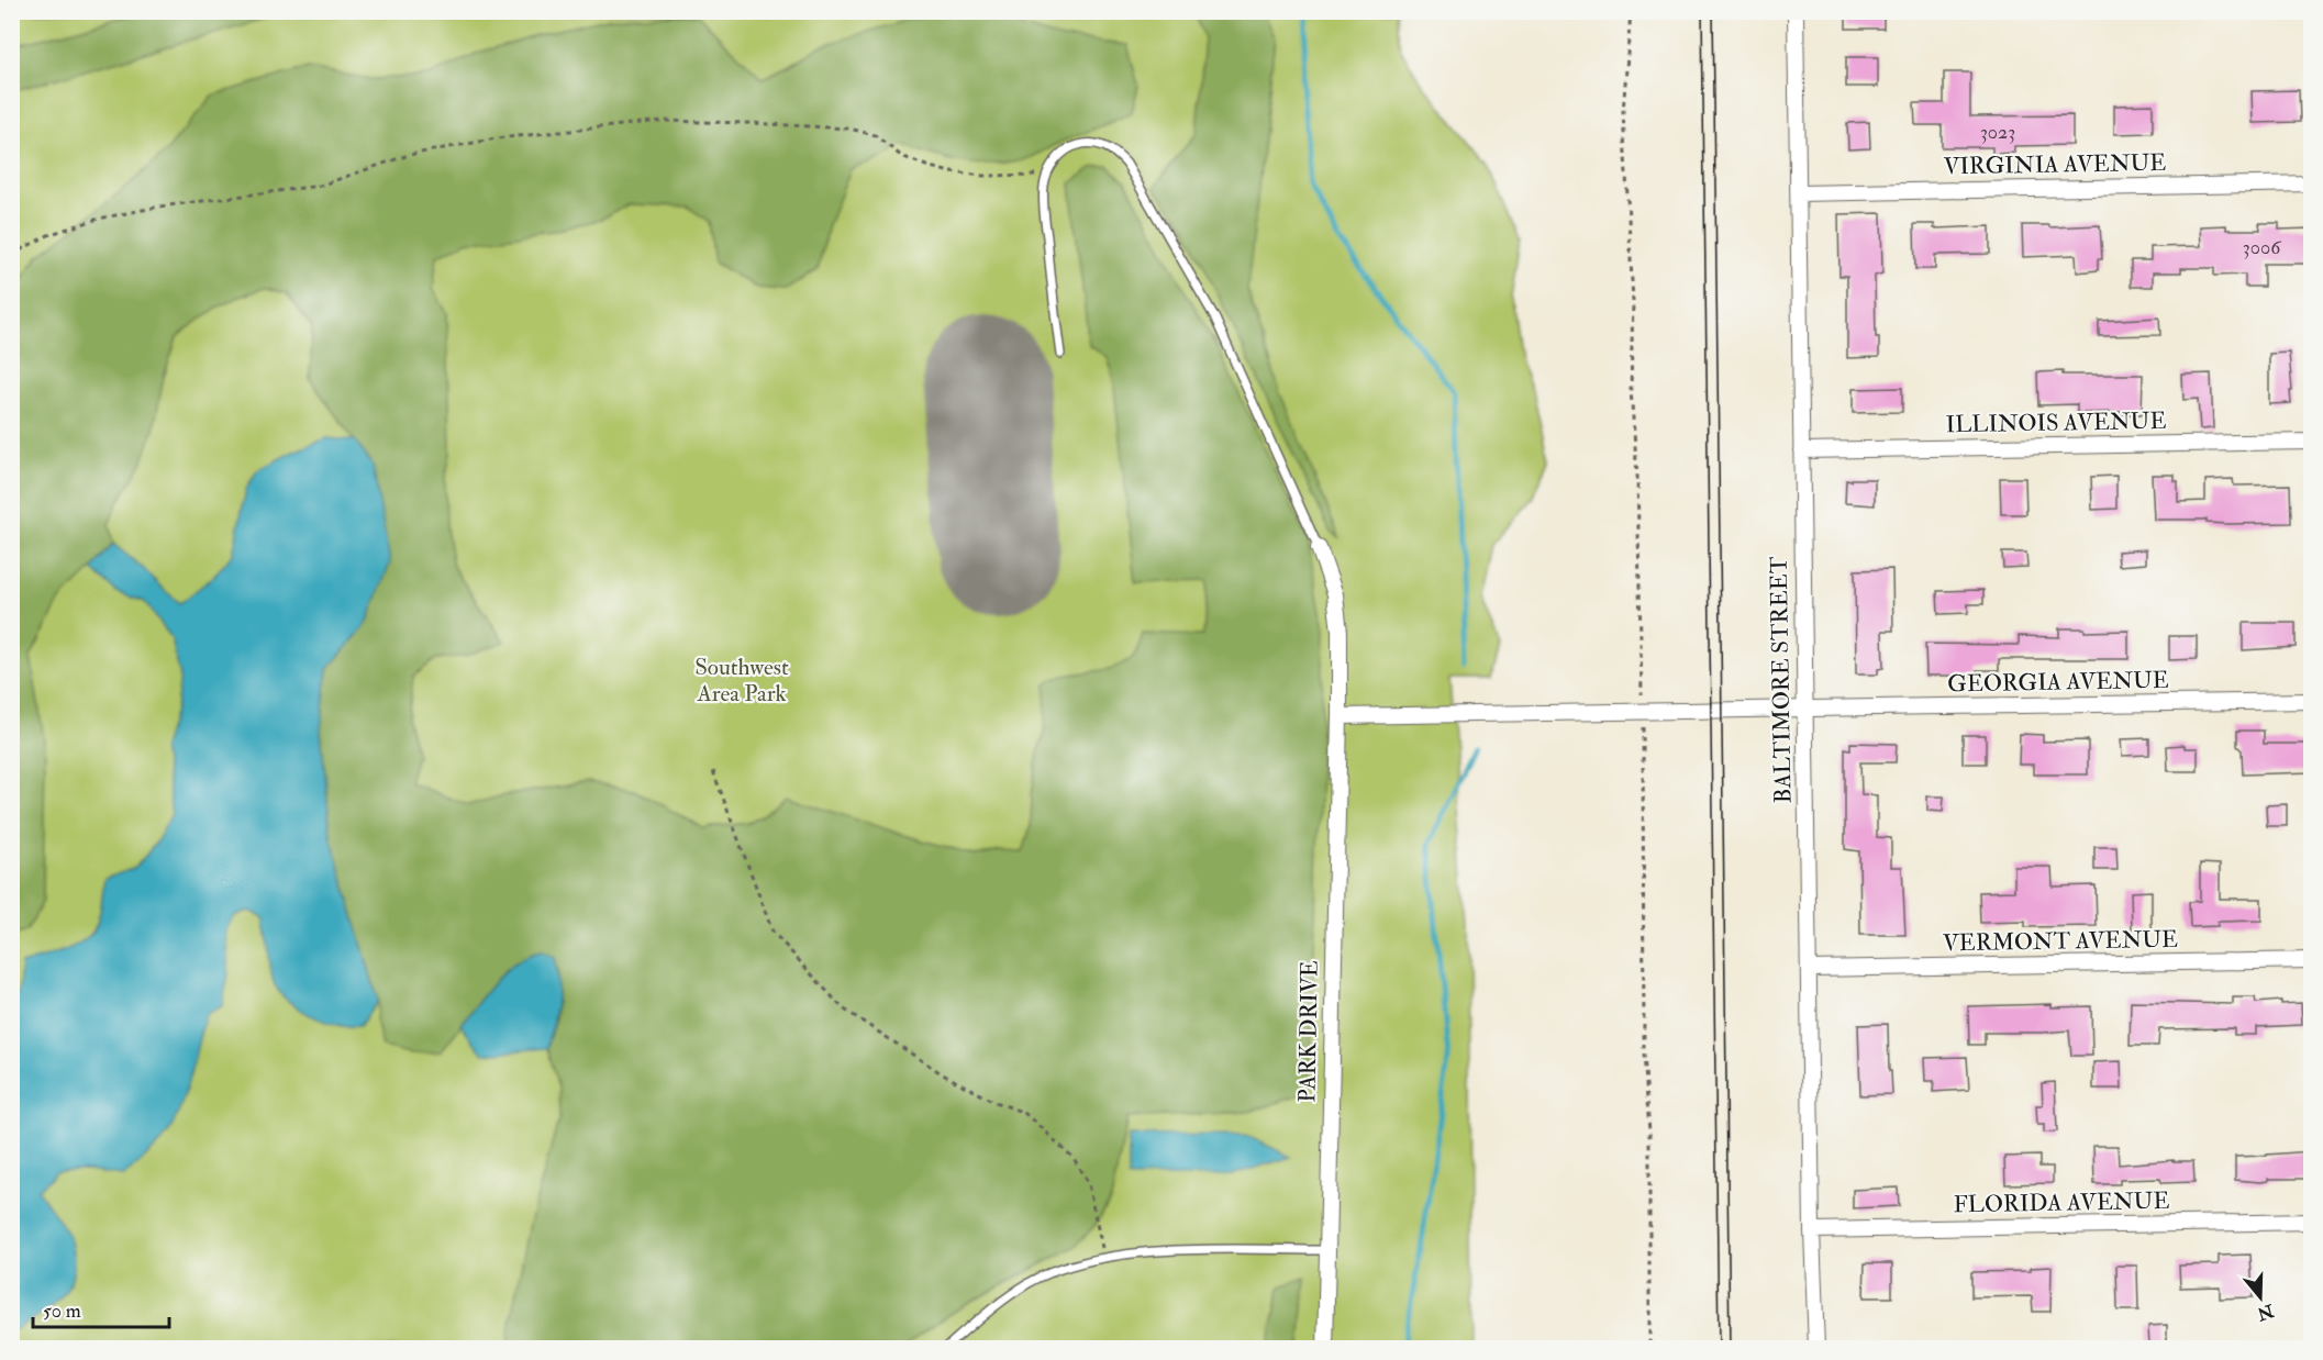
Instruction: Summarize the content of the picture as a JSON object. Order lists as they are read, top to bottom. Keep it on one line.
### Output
{"streets":{"street":["VIRGINIA AVENUE","ILLINOIS AVENUE","BALTIMORE STREET","GEORGIA AVENUE","VERMONT AVENUE","PARK DRIVE","FLORIDA AVENUE"]},"crossings":[["VIRGINIA AVENUE","BALTIMORE STREET"],["ILLINOIS AVENUE","BALTIMORE STREET"],["BALTIMORE STREET","GEORGIA AVENUE"],["BALTIMORE STREET","VERMONT AVENUE"],["BALTIMORE STREET","FLORIDA AVENUE"]],"parks":["Southwest Area Park"],"house_numbers":["3023","3006"],"scale_bar":"50 m","north":"bottom"}
